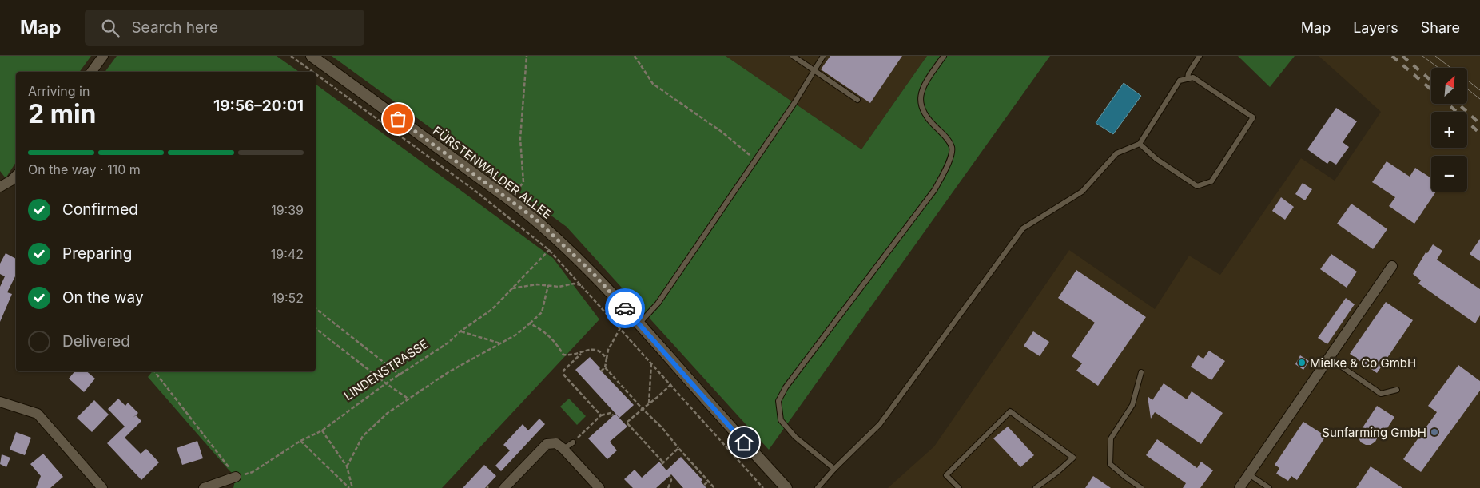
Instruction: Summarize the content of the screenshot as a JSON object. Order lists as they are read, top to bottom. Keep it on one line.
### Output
{"streets":{"main road":["FÜRSTENWALDER ALLEE"],"path":["LINDENSTRASSE"]},"crossings":[["FÜRSTENWALDER ALLEE","LINDENSTRASSE"]],"places":["Mielke & Co GmbH","Sunfarming GmbH"],"north":"top right","page":{"header":"Map","search":"Search here","nav":["Map","Layers","Share"],"map_buttons":["+","−"],"heading":["2 min","Arriving in","19:56–20:01"],"bar":"On the way · 110 m","list":[["Confirmed","19:39"],["Preparing","19:42"],["On the way","19:52"],"Delivered"]}}
